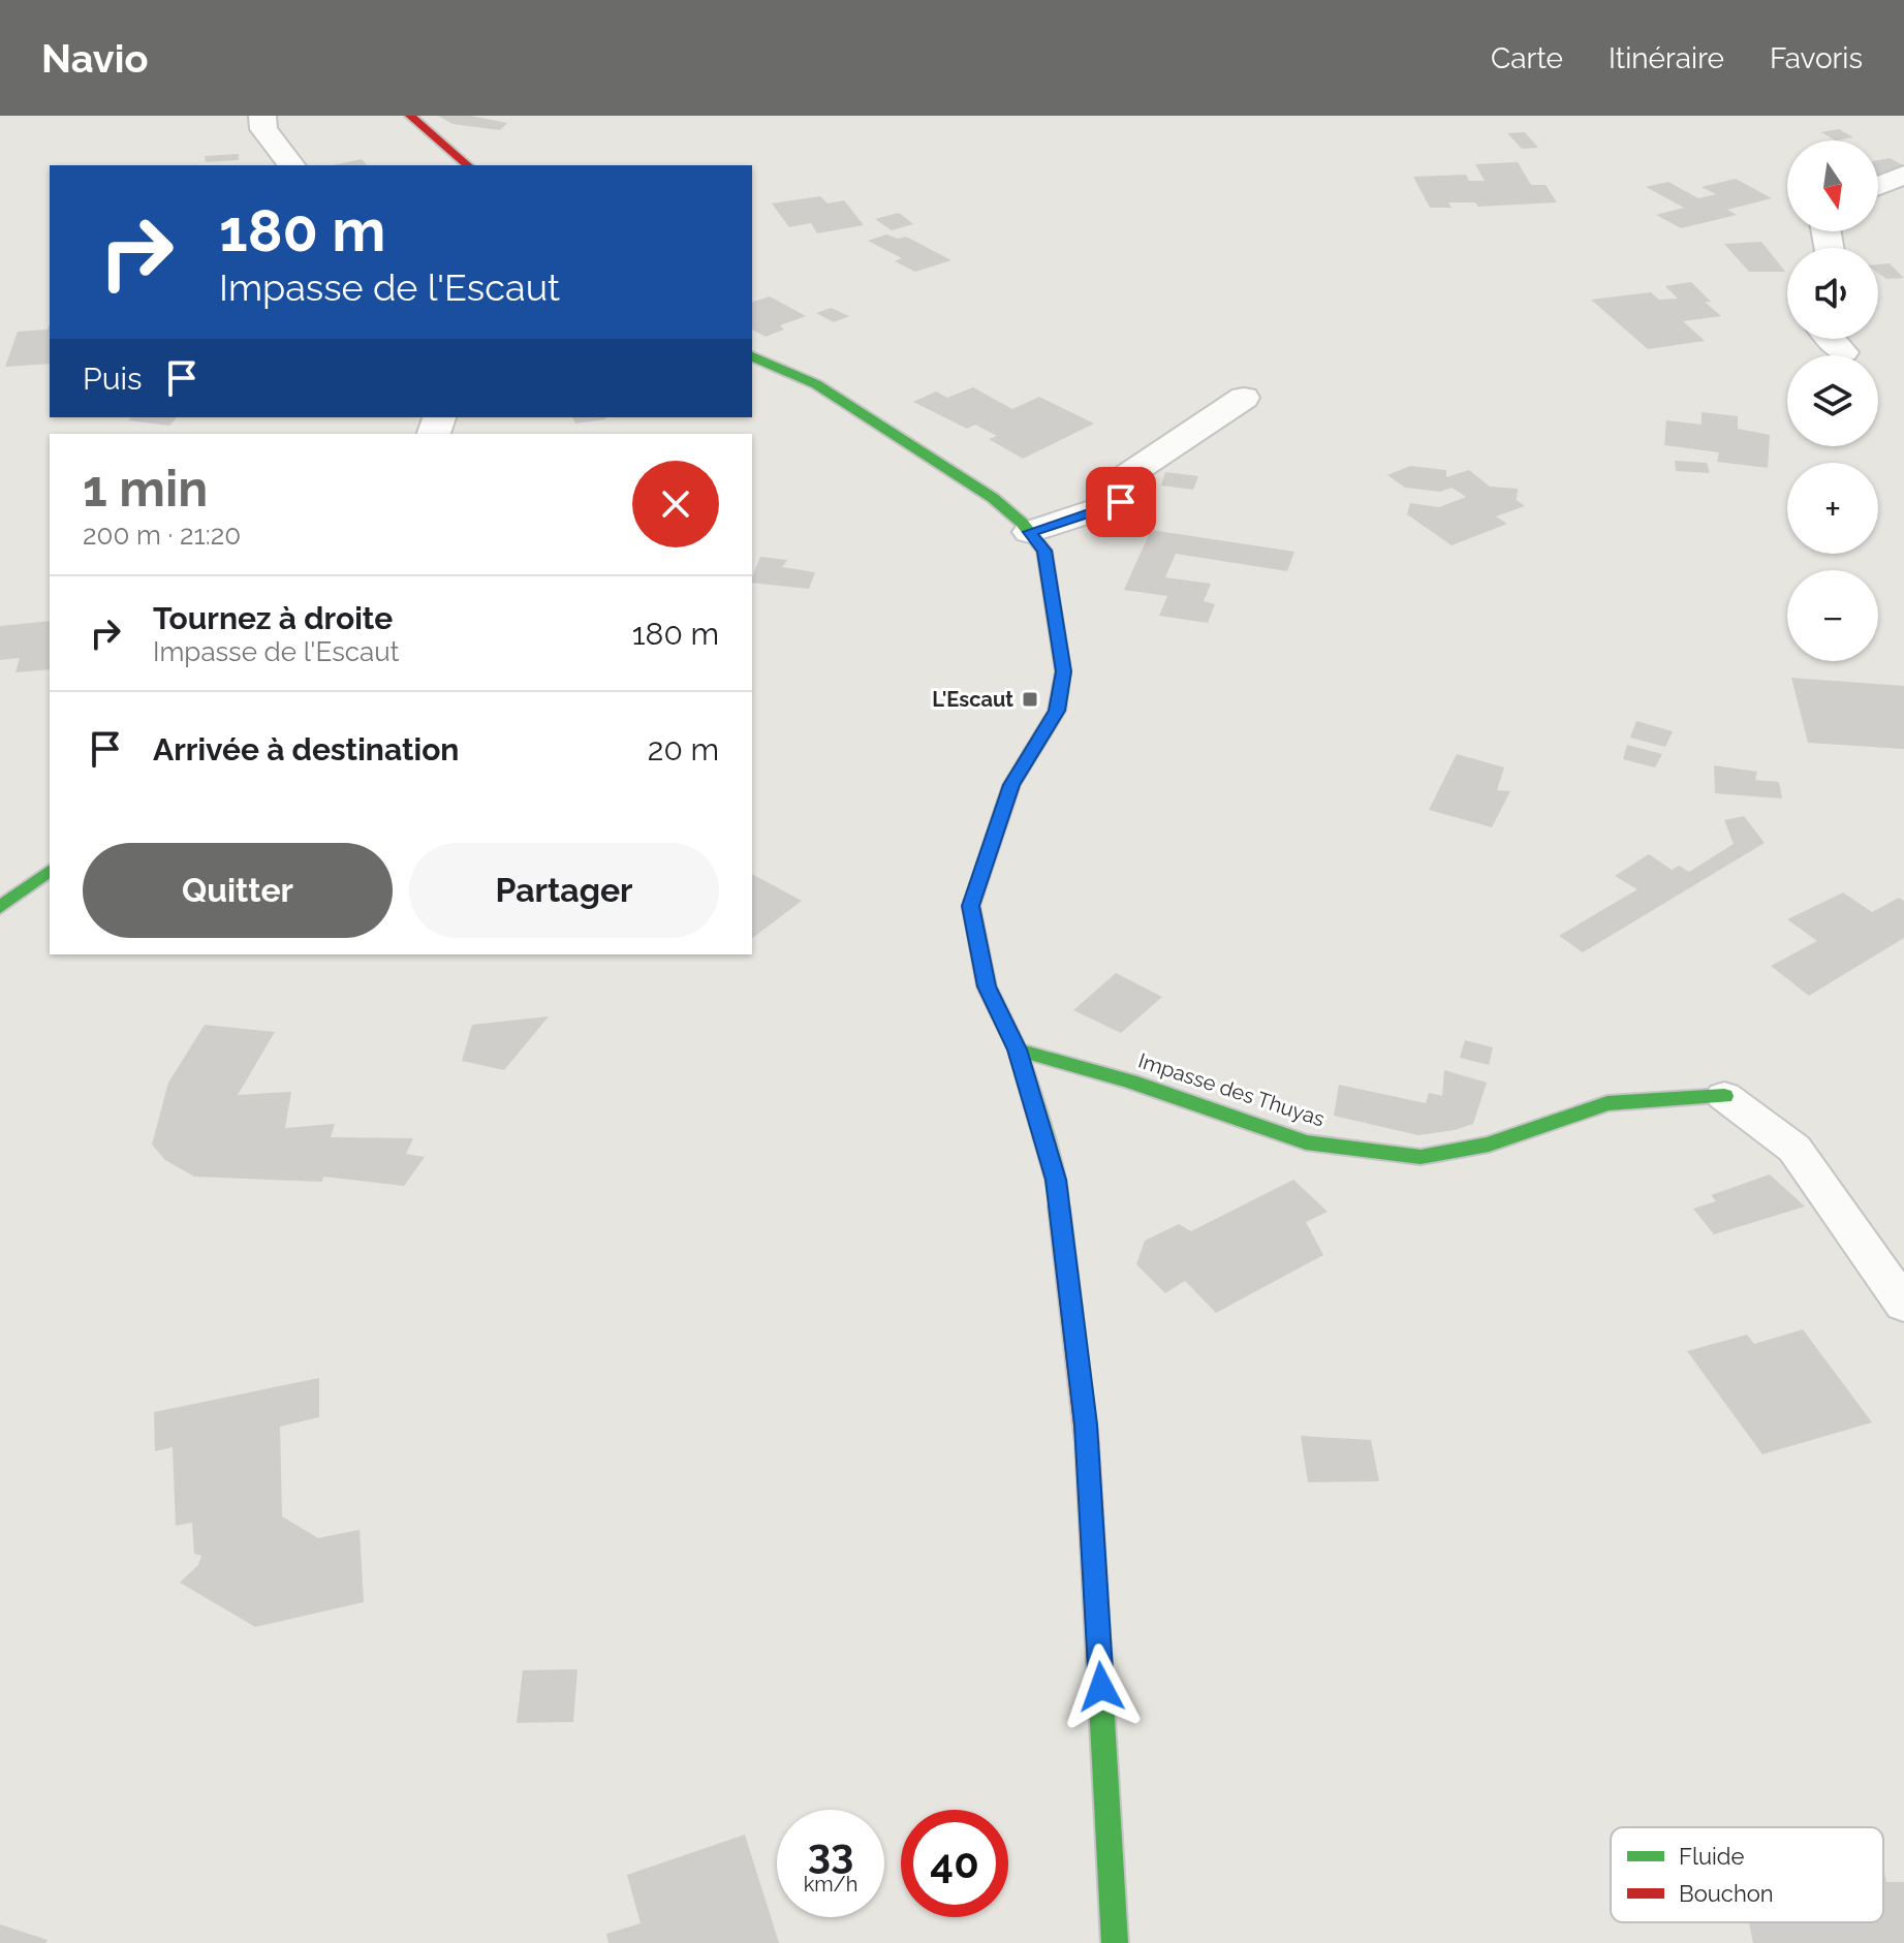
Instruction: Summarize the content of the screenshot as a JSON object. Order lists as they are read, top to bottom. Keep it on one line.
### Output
{"streets":{"street":["Impasse des Thuyas"]},"places":{"transit":["L'Escaut"]},"legend":["Fluide","Bouchon"],"north":"bottom","page":{"header":"Navio","nav":["Carte","Itinéraire","Favoris"],"map_buttons":["+","−"],"turn":["180 m","Impasse de l'Escaut"],"then":"Puis","heading":["1 min","200 m · 21:20"],"list":[{"name":"Tournez à droite","note":"Impasse de l'Escaut","value":"180 m"},{"name":"Arrivée à destination","value":"20 m"}],"buttons":["Quitter","Partager"],"speed":"33 km/h","limit":"40"}}
